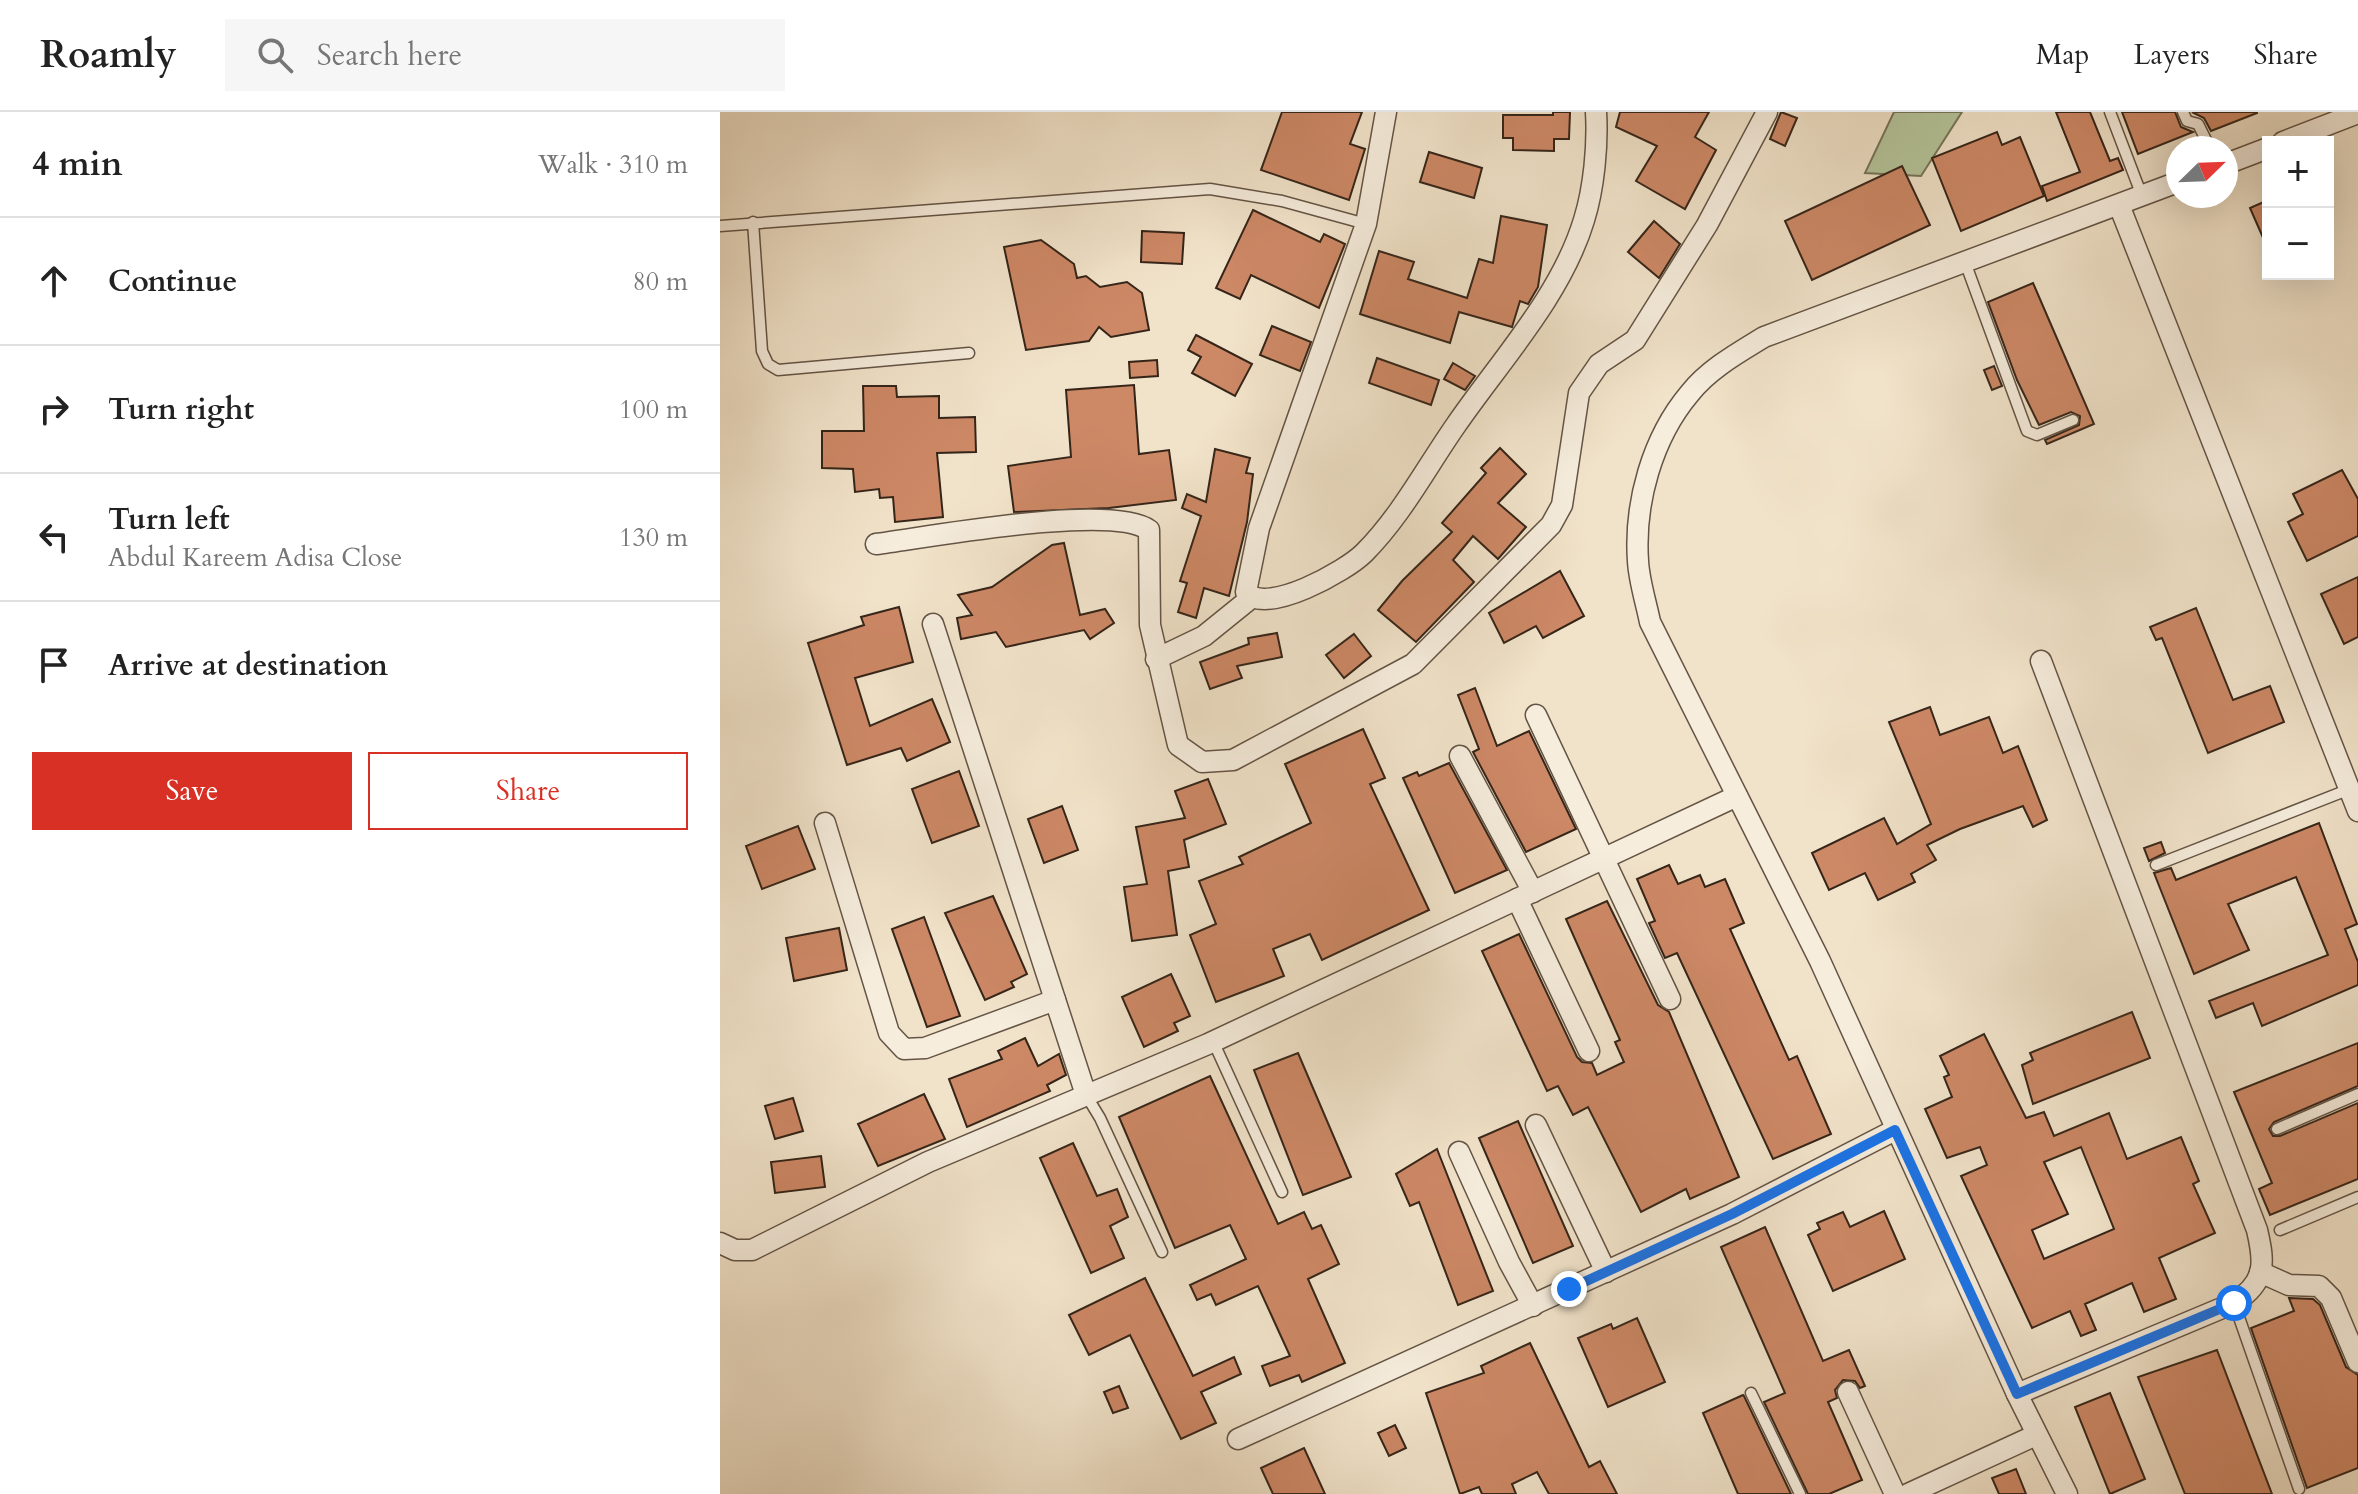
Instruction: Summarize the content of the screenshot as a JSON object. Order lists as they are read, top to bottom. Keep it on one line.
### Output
{"north":"top right","page":{"header":"Roamly","search":"Search here","nav":["Map","Layers","Share"],"heading":["4 min","Walk · 310 m"],"map_buttons":["+","−"],"list":[["Continue","80 m"],["Turn right","100 m"],["Turn left","Abdul Kareem Adisa Close","130 m"],"Arrive at destination"],"buttons":["Save","Share"]}}
